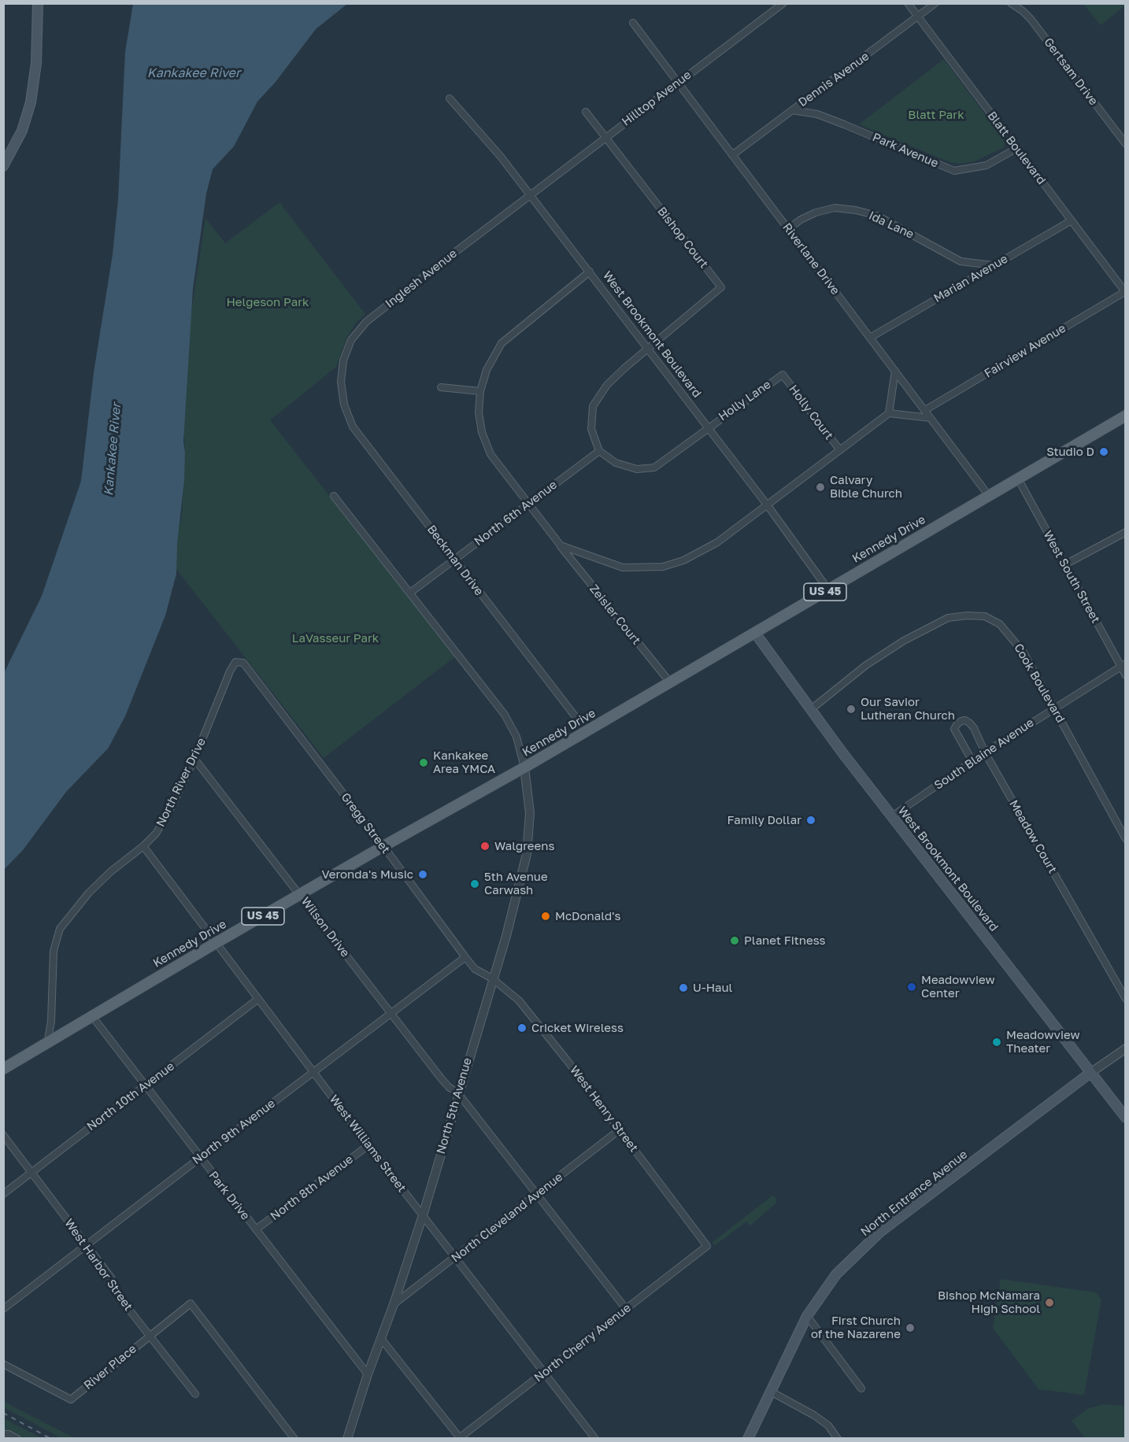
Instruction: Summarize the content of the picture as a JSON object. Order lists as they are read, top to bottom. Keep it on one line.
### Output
{"streets":{"main road":["West Brookmont Boulevard","Kennedy Drive","US 45","North Entrance Avenue"],"street":["Gertsam Drive","Dennis Avenue","Hilltop Avenue","Blatt Boulevard","Park Avenue","Ida Lane","Bishop Court","Riverlane Drive","Inglesh Avenue","Marian Avenue","Fairview Avenue","Holly Lane","Holly Court","North 6th Avenue","Beckman Drive","West South Street","Zeisler Court","Cook Boulevard","South Blaine Avenue","North River Drive","Gregg Street","Meadow Court","Wilson Drive","North 10th Avenue","North 5th Avenue","West Henry Street","North 9th Avenue","West Williams Street","North 8th Avenue","Park Drive","North Cleveland Avenue","West Harbor Street","North Cherry Avenue","River Place"]},"crossings":[["Dennis Avenue","Blatt Boulevard"],["Dennis Avenue","Park Avenue"],["Dennis Avenue","Riverlane Drive"],["Hilltop Avenue","Bishop Court"],["Hilltop Avenue","Riverlane Drive"],["Hilltop Avenue","Inglesh Avenue"],["Hilltop Avenue","West Brookmont Boulevard"],["Blatt Boulevard","Park Avenue"],["Blatt Boulevard","Marian Avenue"],["Blatt Boulevard","Fairview Avenue"],["Ida Lane","Riverlane Drive"],["Ida Lane","Marian Avenue"],["Bishop Court","West Brookmont Boulevard"],["Bishop Court","Holly Lane"],["Bishop Court","North 6th Avenue"],["Riverlane Drive","Marian Avenue"],["Riverlane Drive","Fairview Avenue"],["Riverlane Drive","Kennedy Drive"],["Inglesh Avenue","West Brookmont Boulevard"],["Inglesh Avenue","Beckman Drive"],["West Brookmont Boulevard","Holly Lane"],["West Brookmont Boulevard","North 6th Avenue"],["West Brookmont Boulevard","Kennedy Drive"],["West Brookmont Boulevard","Zeisler Court"],["West Brookmont Boulevard","Cook Boulevard"],["West Brookmont Boulevard","South Blaine Avenue"],["West Brookmont Boulevard","North Entrance Avenue"],["Holly Lane","Holly Court"],["Holly Lane","North 6th Avenue"],["North 6th Avenue","Beckman Drive"],["North 6th Avenue","Zeisler Court"],["Kennedy Drive","Beckman Drive"],["Kennedy Drive","West South Street"],["Kennedy Drive","Zeisler Court"],["Kennedy Drive","North River Drive"],["Kennedy Drive","Gregg Street"],["Kennedy Drive","Wilson Drive"],["Kennedy Drive","North 5th Avenue"],["Kennedy Drive","West Williams Street"],["Kennedy Drive","Park Drive"],["West South Street","South Blaine Avenue"],["Cook Boulevard","South Blaine Avenue"],["South Blaine Avenue","Meadow Court"],["North River Drive","Gregg Street"],["North River Drive","Wilson Drive"],["North River Drive","West Williams Street"],["Gregg Street","North 5th Avenue"],["Gregg Street","West Henry Street"],["Gregg Street","North 9th Avenue"],["Wilson Drive","North 5th Avenue"],["Wilson Drive","North 9th Avenue"],["Wilson Drive","North Cleveland Avenue"],["Wilson Drive","North Cherry Avenue"],["North 10th Avenue","West Williams Street"],["North 10th Avenue","Park Drive"],["North 10th Avenue","West Harbor Street"],["North 5th Avenue","West Henry Street"],["North 5th Avenue","West Williams Street"],["North 5th Avenue","Park Drive"],["North 5th Avenue","North Cleveland Avenue"],["West Henry Street","North Cleveland Avenue"],["West Henry Street","North Cherry Avenue"],["North 9th Avenue","West Williams Street"],["North 9th Avenue","Park Drive"],["North 9th Avenue","West Harbor Street"],["West Williams Street","North 8th Avenue"],["West Williams Street","North Cleveland Avenue"],["West Williams Street","North Cherry Avenue"],["North 8th Avenue","Park Drive"],["West Harbor Street","River Place"]],"water":["Kankakee River"],"parks":["Blatt Park","Helgeson Park","LaVasseur Park"],"places":["Studio D","Calvary Bible Church","Our Savior Lutheran Church","Kankakee Area YMCA","Family Dollar","Walgreens","Veronda's Music","5th Avenue Carwash","McDonald's","Planet Fitness","Meadowview Center","U-Haul","Cricket Wireless","Meadowview Theater","Bishop McNamara High School","First Church of the Nazarene"]}
